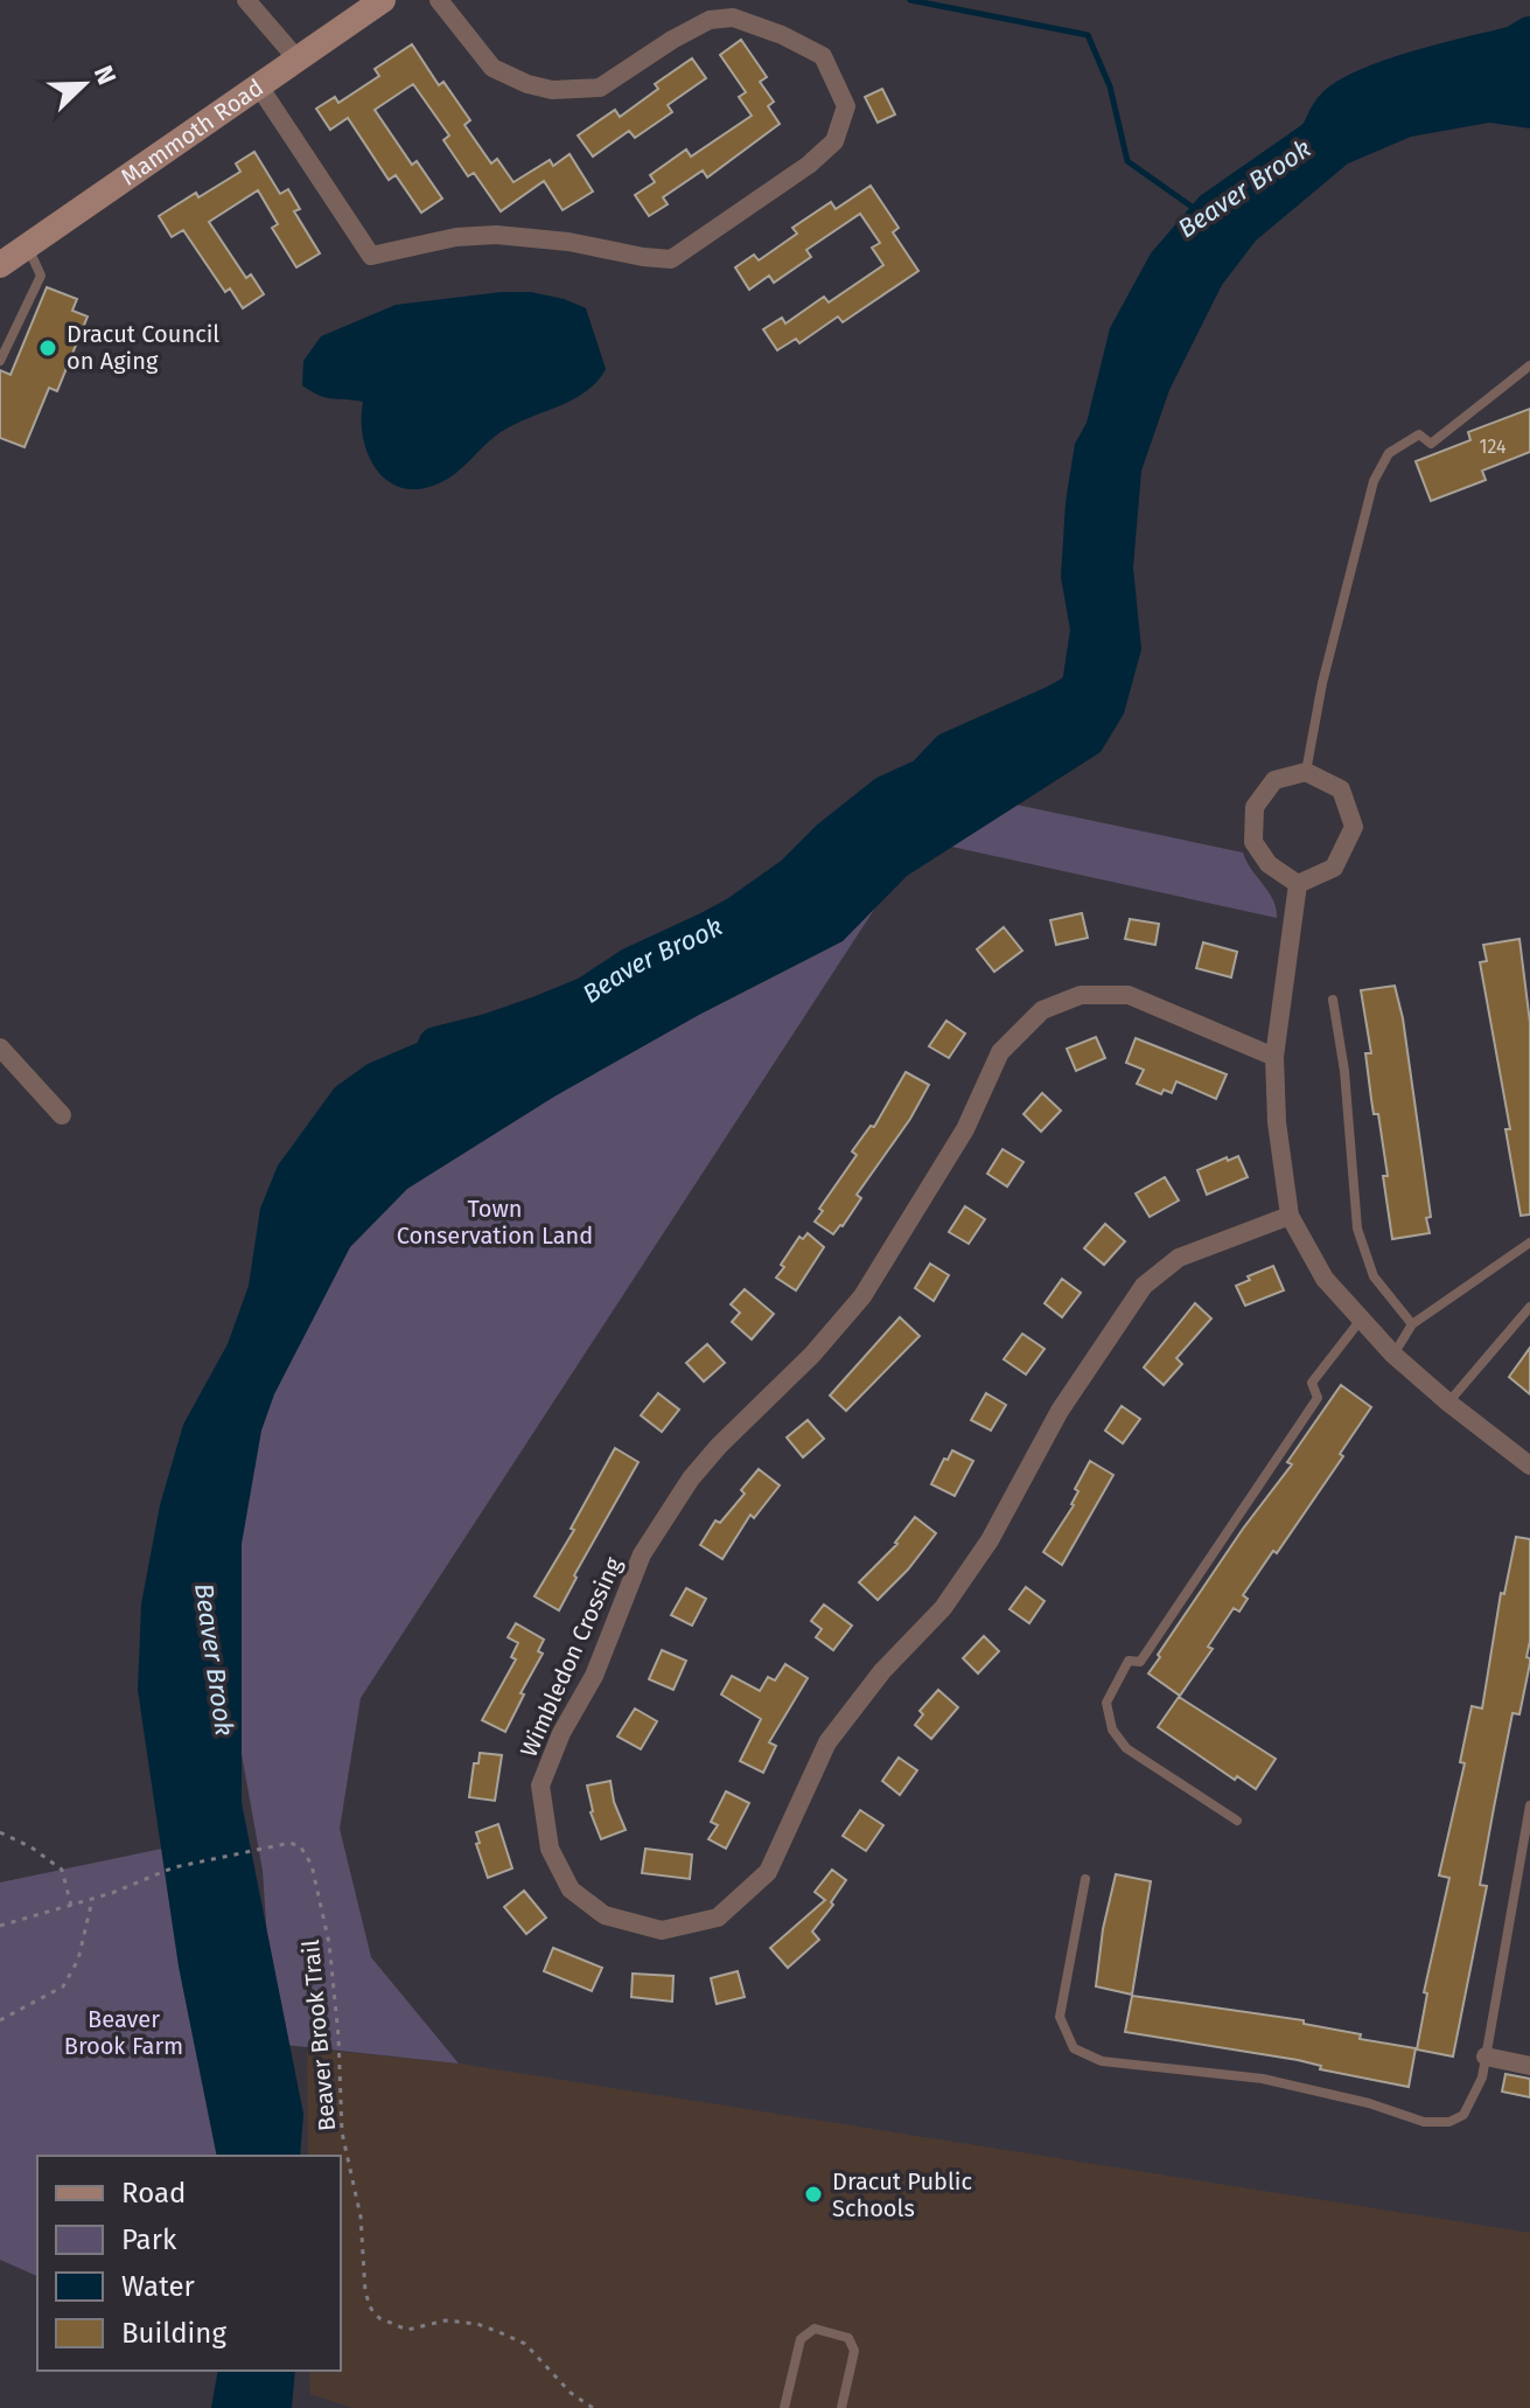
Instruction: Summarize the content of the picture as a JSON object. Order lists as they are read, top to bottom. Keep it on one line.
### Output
{"streets":{"main road":["Mammoth Road"],"street":["Wimbledon Crossing"],"path":["Beaver Brook Trail"]},"water":["Beaver Brook"],"parks":["Town Conservation Land","Beaver Brook Farm"],"places":["Dracut Council on Aging","Dracut Public Schools"],"house_numbers":["124"],"legend":["Road","Park","Water","Building"],"north":"top right"}
